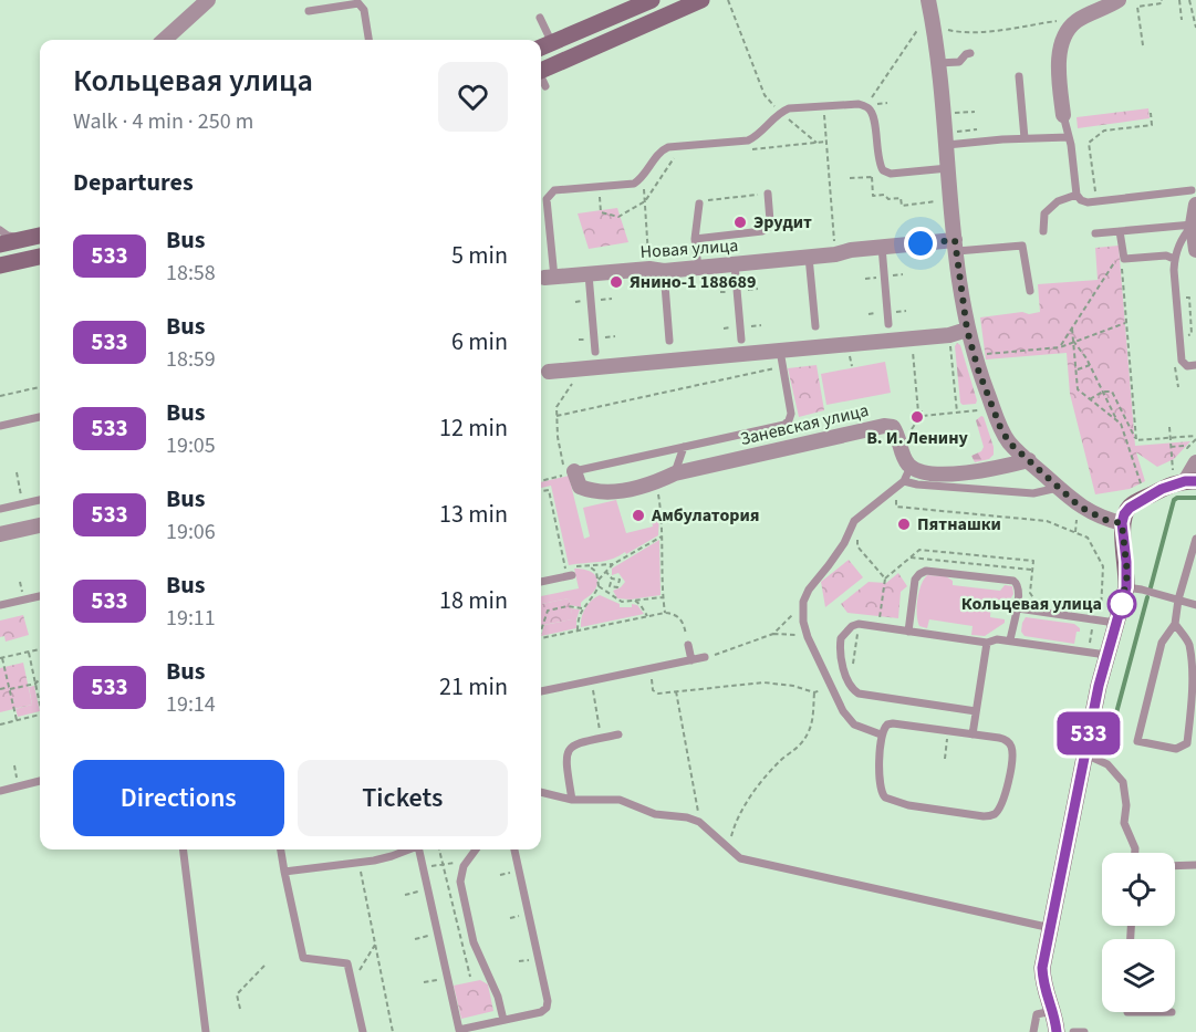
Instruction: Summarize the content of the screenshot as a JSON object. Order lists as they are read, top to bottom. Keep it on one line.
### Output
{"streets":{"street":["Новая улица","Заневская улица"]},"places":["Эрудит","Янино-1 188689","В. И. Ленину","Амбулатория","Пятнашки","Кольцевая улица"],"lines":["bus line 533"],"page":{"on_map":"533","heading":[["Кольцевая улица","Walk · 4 min · 250 m"],"Departures"],"list":[{"mark":"533","name":"Bus","note":"18:58","value":"5 min"},{"mark":"533","name":"Bus","note":"18:59","value":"6 min"},{"mark":"533","name":"Bus","note":"19:05","value":"12 min"},{"mark":"533","name":"Bus","note":"19:06","value":"13 min"},{"mark":"533","name":"Bus","note":"19:11","value":"18 min"},{"mark":"533","name":"Bus","note":"19:14","value":"21 min"}],"buttons":["Directions","Tickets"]}}
